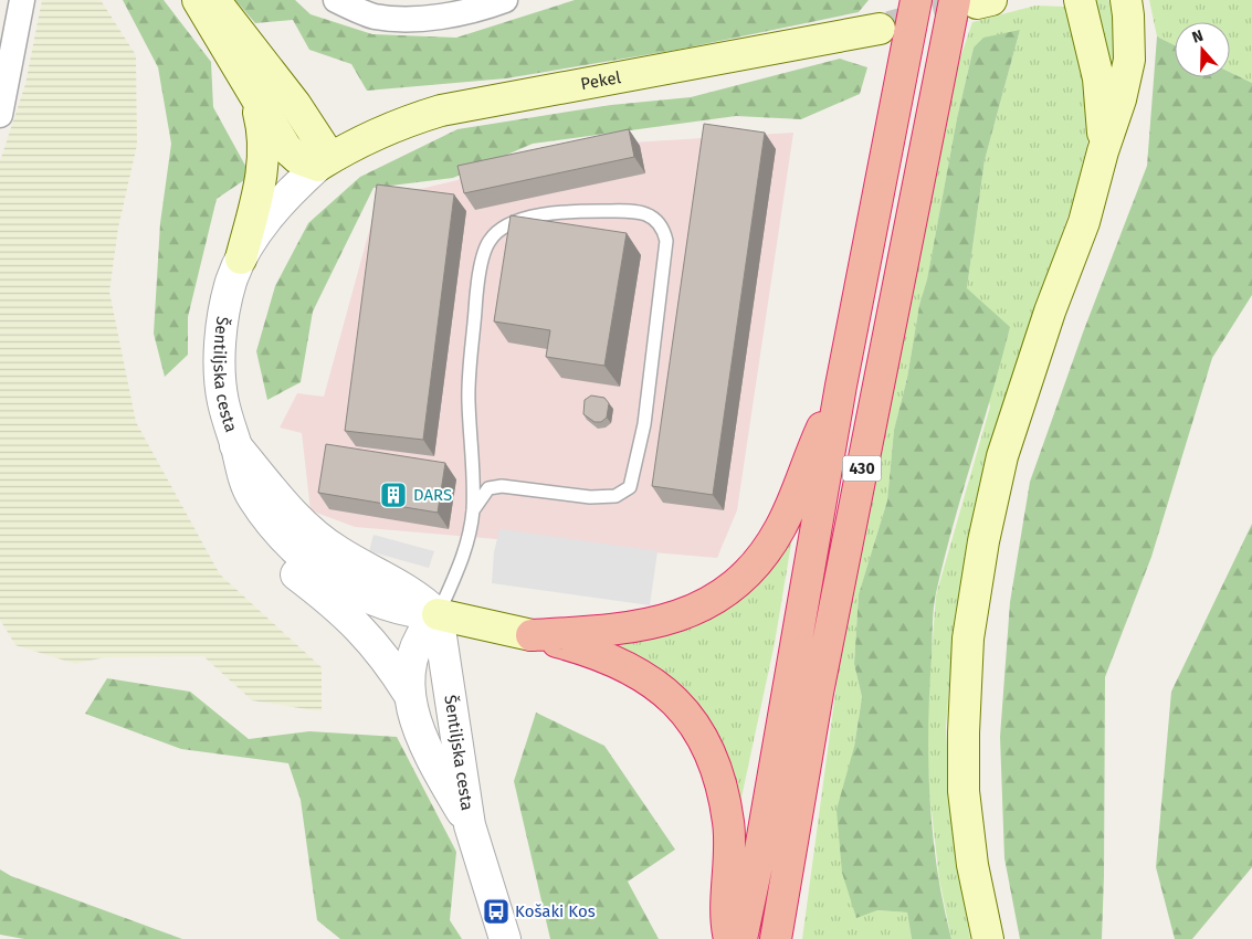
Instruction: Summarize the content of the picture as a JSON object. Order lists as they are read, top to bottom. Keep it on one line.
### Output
{"streets":{"highway":["430"],"main road":["Pekel"],"street":["Šentiljska cesta"]},"crossings":[["Pekel","Šentiljska cesta"]],"places":{"building":["DARS"],"bus stop":["Košaki Kos"]},"north":"top"}
